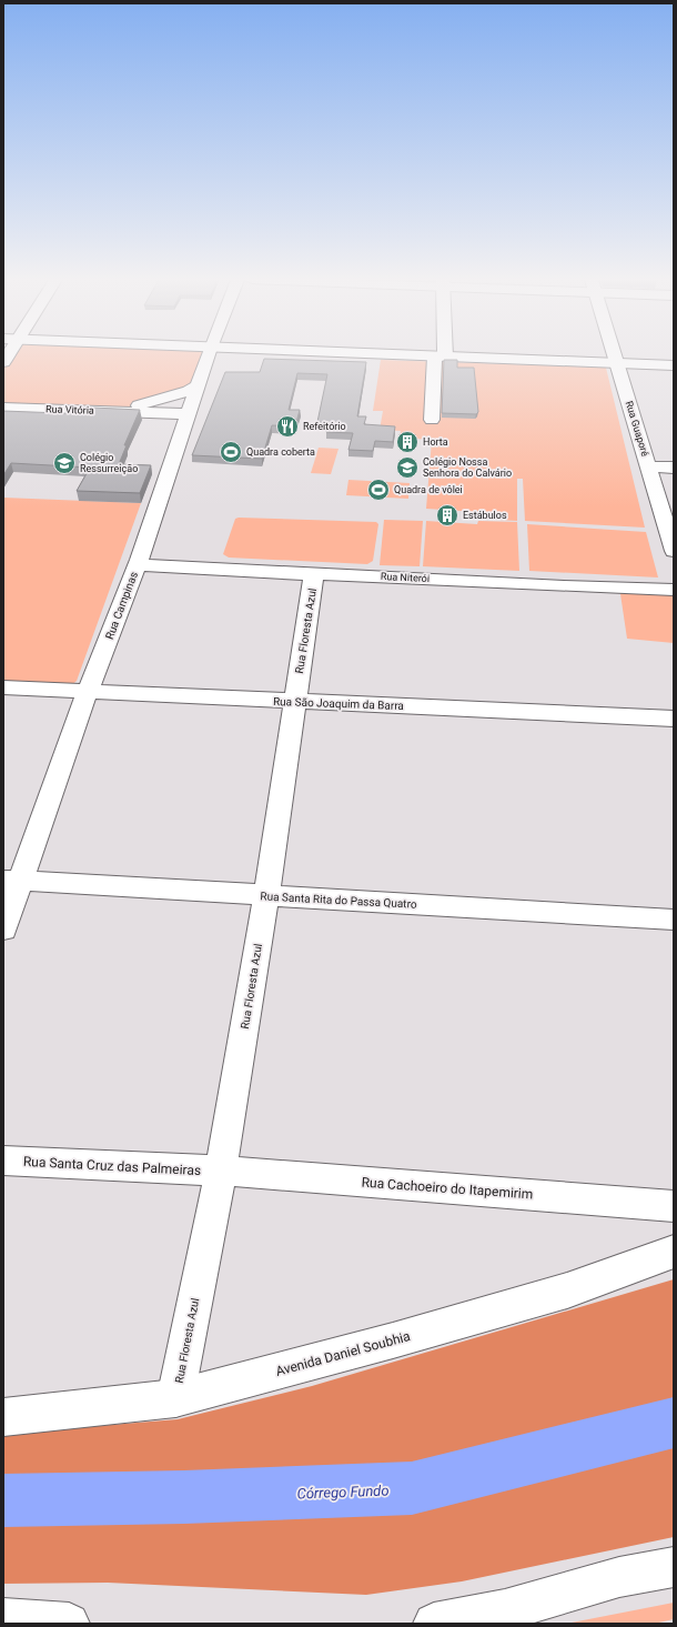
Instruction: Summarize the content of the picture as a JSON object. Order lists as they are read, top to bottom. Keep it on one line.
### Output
{"streets":{"street":["Rua Vitória","Rua Guaporé","Rua Niterói","Rua Campinas","Rua Floresta Azul","Rua São Joaquim da Barra","Rua Santa Rita do Passa Quatro","Rua Santa Cruz das Palmeiras","Rua Cachoeiro do Itapemirim","Avenida Daniel Soubhia"]},"crossings":[["Rua Vitória","Rua Campinas"],["Rua Niterói","Rua Campinas"],["Rua Niterói","Rua Floresta Azul"],["Rua Campinas","Rua São Joaquim da Barra"],["Rua Campinas","Rua Santa Rita do Passa Quatro"],["Rua Floresta Azul","Rua São Joaquim da Barra"],["Rua Floresta Azul","Rua Santa Rita do Passa Quatro"],["Rua Floresta Azul","Rua Santa Cruz das Palmeiras"],["Rua Floresta Azul","Rua Cachoeiro do Itapemirim"],["Rua Floresta Azul","Avenida Daniel Soubhia"],["Rua Santa Cruz das Palmeiras","Rua Cachoeiro do Itapemirim"]],"water":["Córrego Fundo"],"places":{"restaurant":["Refeitório"],"building":["Horta","Estábulos"],"sports":["Quadra coberta","Quadra de vôlei"],"school or university":["Colégio Ressurreição","Colégio Nossa Senhora do Calvário"]}}
